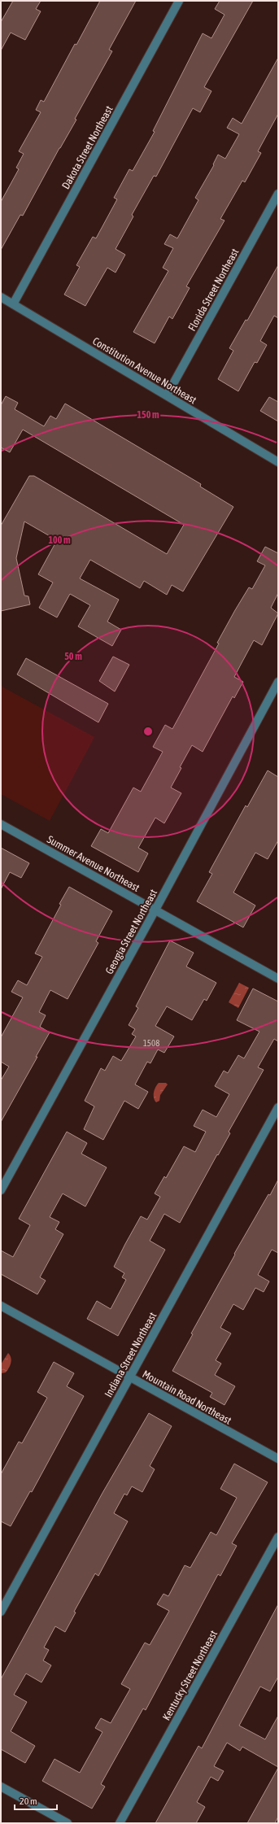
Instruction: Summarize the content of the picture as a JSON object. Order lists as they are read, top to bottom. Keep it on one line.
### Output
{"streets":{"street":["Dakota Street Northeast","Florida Street Northeast","Constitution Avenue Northeast","Summer Avenue Northeast","Georgia Street Northeast","Indiana Street Northeast","Mountain Road Northeast","Kentucky Street Northeast"]},"crossings":[["Dakota Street Northeast","Constitution Avenue Northeast"],["Florida Street Northeast","Constitution Avenue Northeast"],["Summer Avenue Northeast","Georgia Street Northeast"],["Indiana Street Northeast","Mountain Road Northeast"]],"house_numbers":["1508"],"scale_bar":"20 m","rings":["150 m","100 m","50 m"]}
